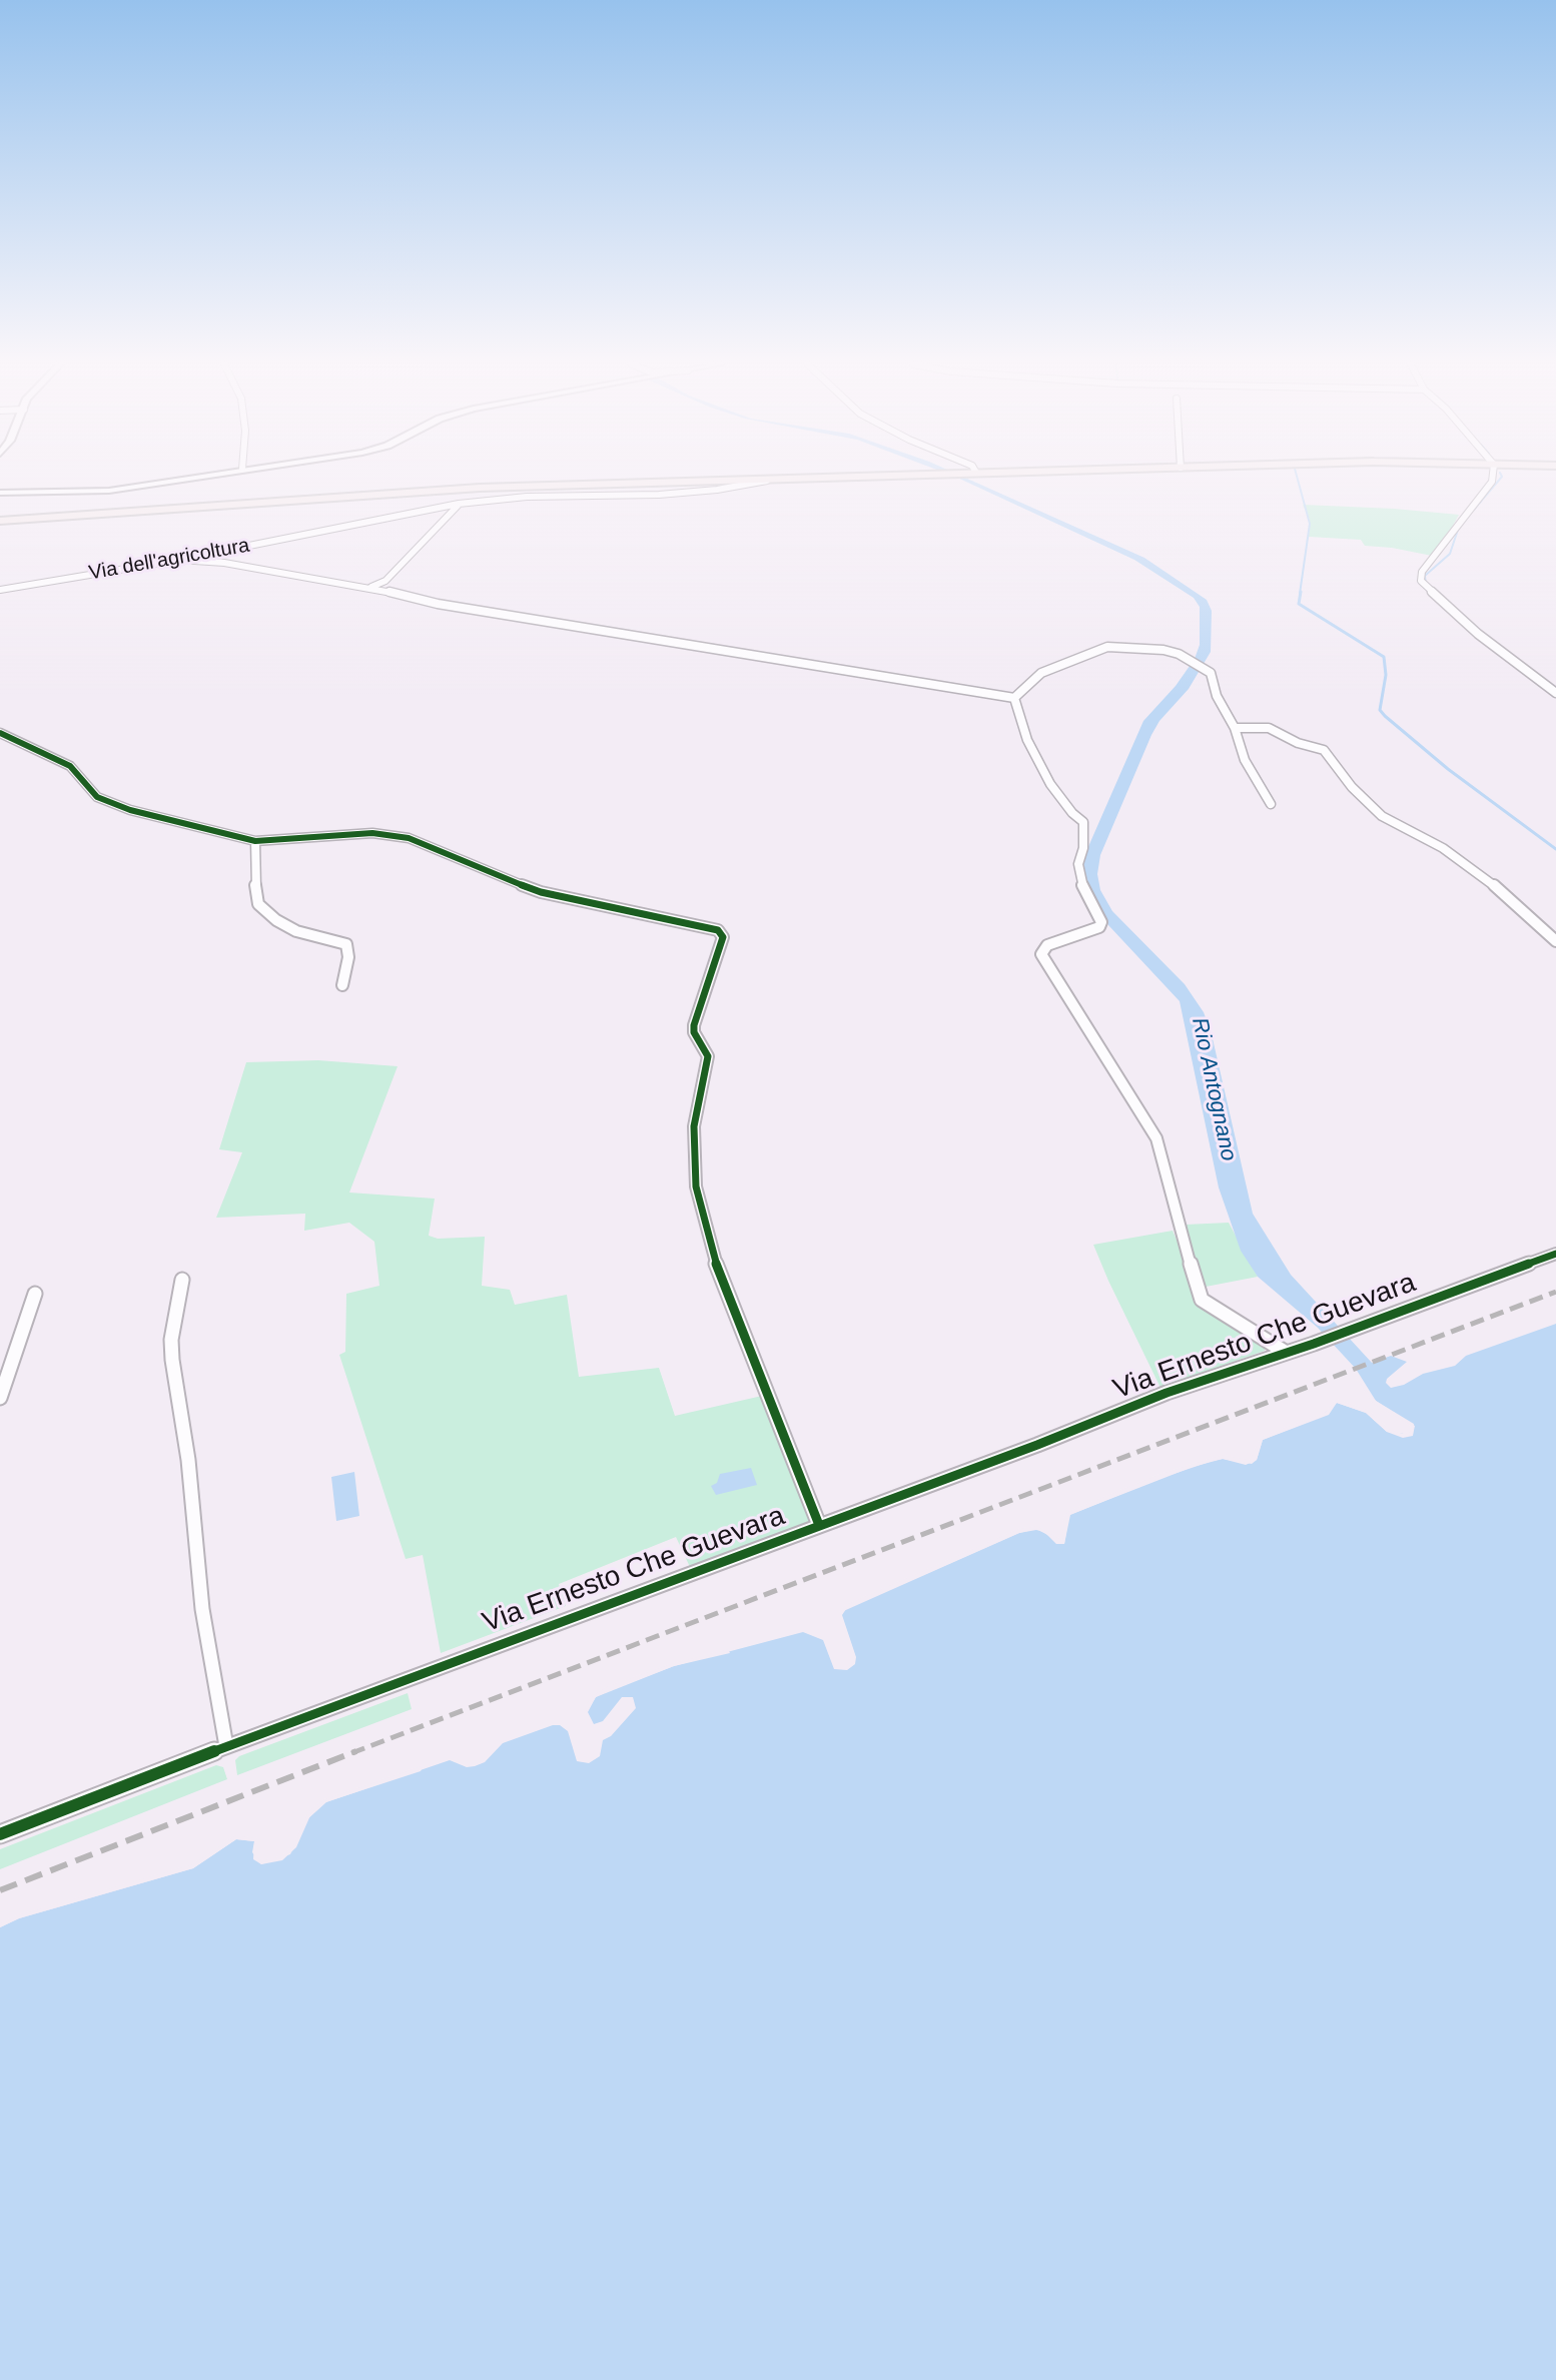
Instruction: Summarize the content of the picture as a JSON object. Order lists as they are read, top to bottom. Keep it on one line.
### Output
{"streets":{"street":["Via dell'agricoltura","Via Ernesto Che Guevara"]},"water":["Rio Antognano"]}
